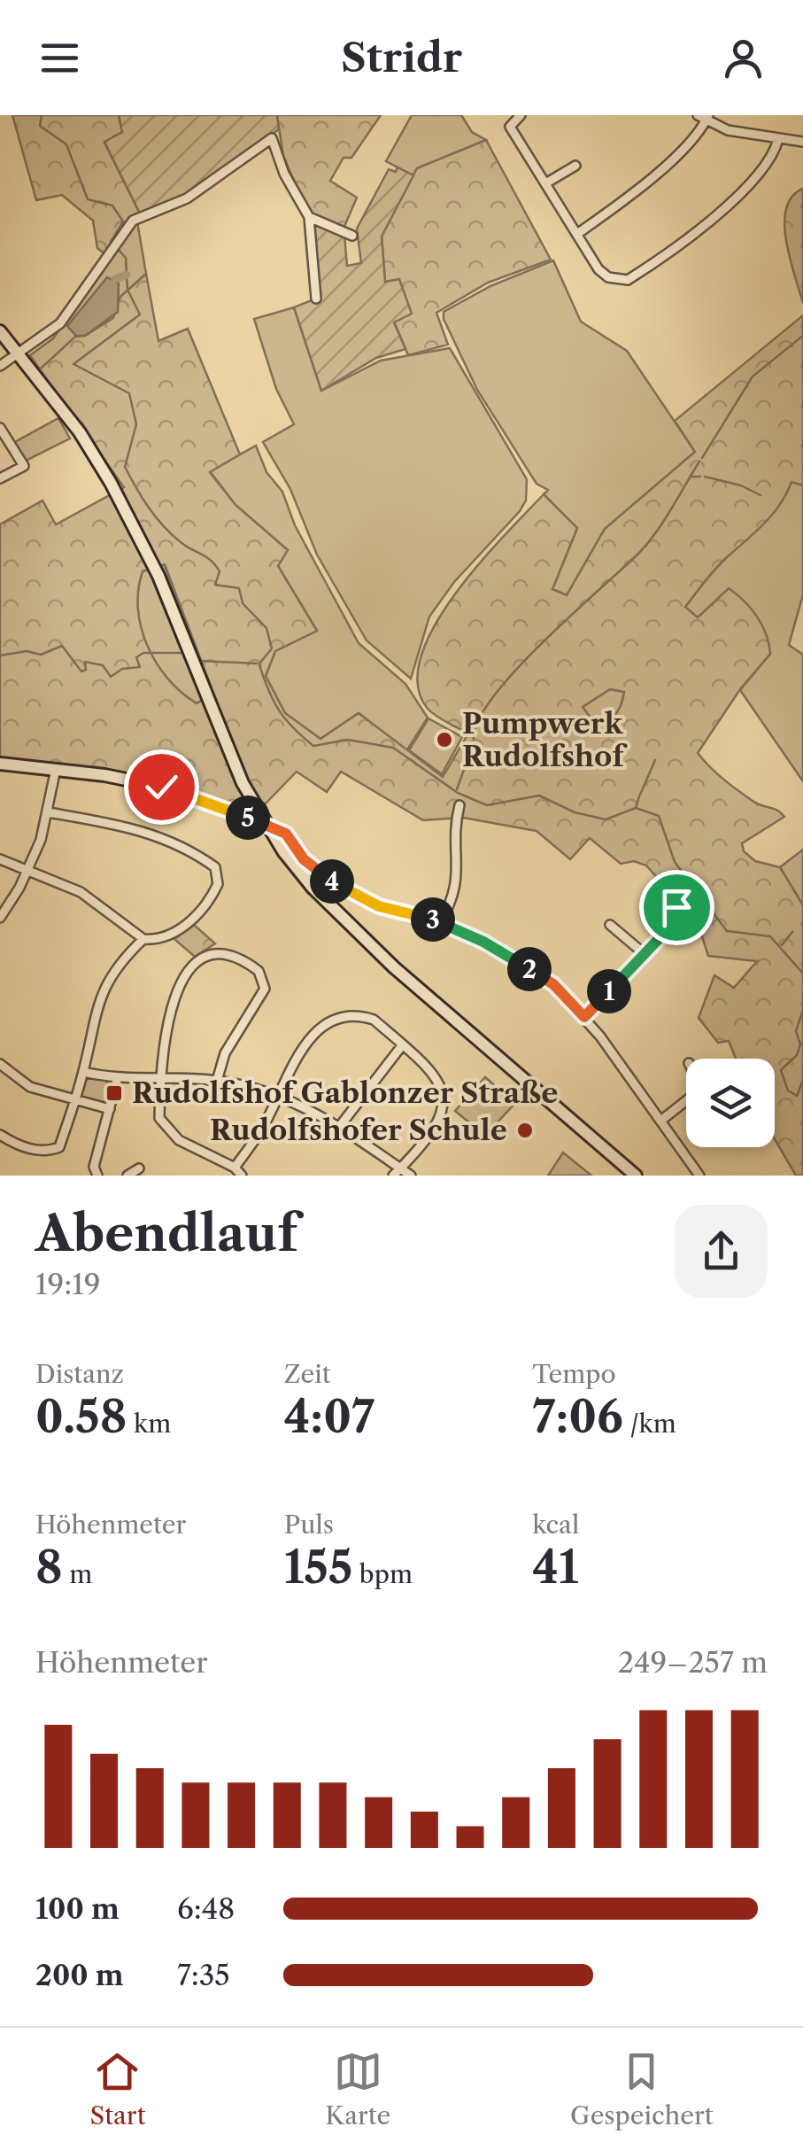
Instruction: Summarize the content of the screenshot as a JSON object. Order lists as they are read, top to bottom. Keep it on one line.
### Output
{"places":{"other":["Pumpwerk Rudolfshof","Rudolfshofer Schule"],"transit":["Rudolfshof Gablonzer Straße"]},"page":{"header":"Stridr","pins":["5","4","3","2","1"],"heading":["Abendlauf","19:19"],"stats":[["Distanz","0.58 km"],["Zeit","4:07"],["Tempo","7:06 /km"],["Höhenmeter","8 m"],["Puls","155 bpm"],["kcal","41"]],"chart":["Höhenmeter","249–257 m"],"list":[{"name":"100 m","note":"6:48"},{"name":"200 m","note":"7:35"}],"tabs":["Start","Karte","Gespeichert"]}}
